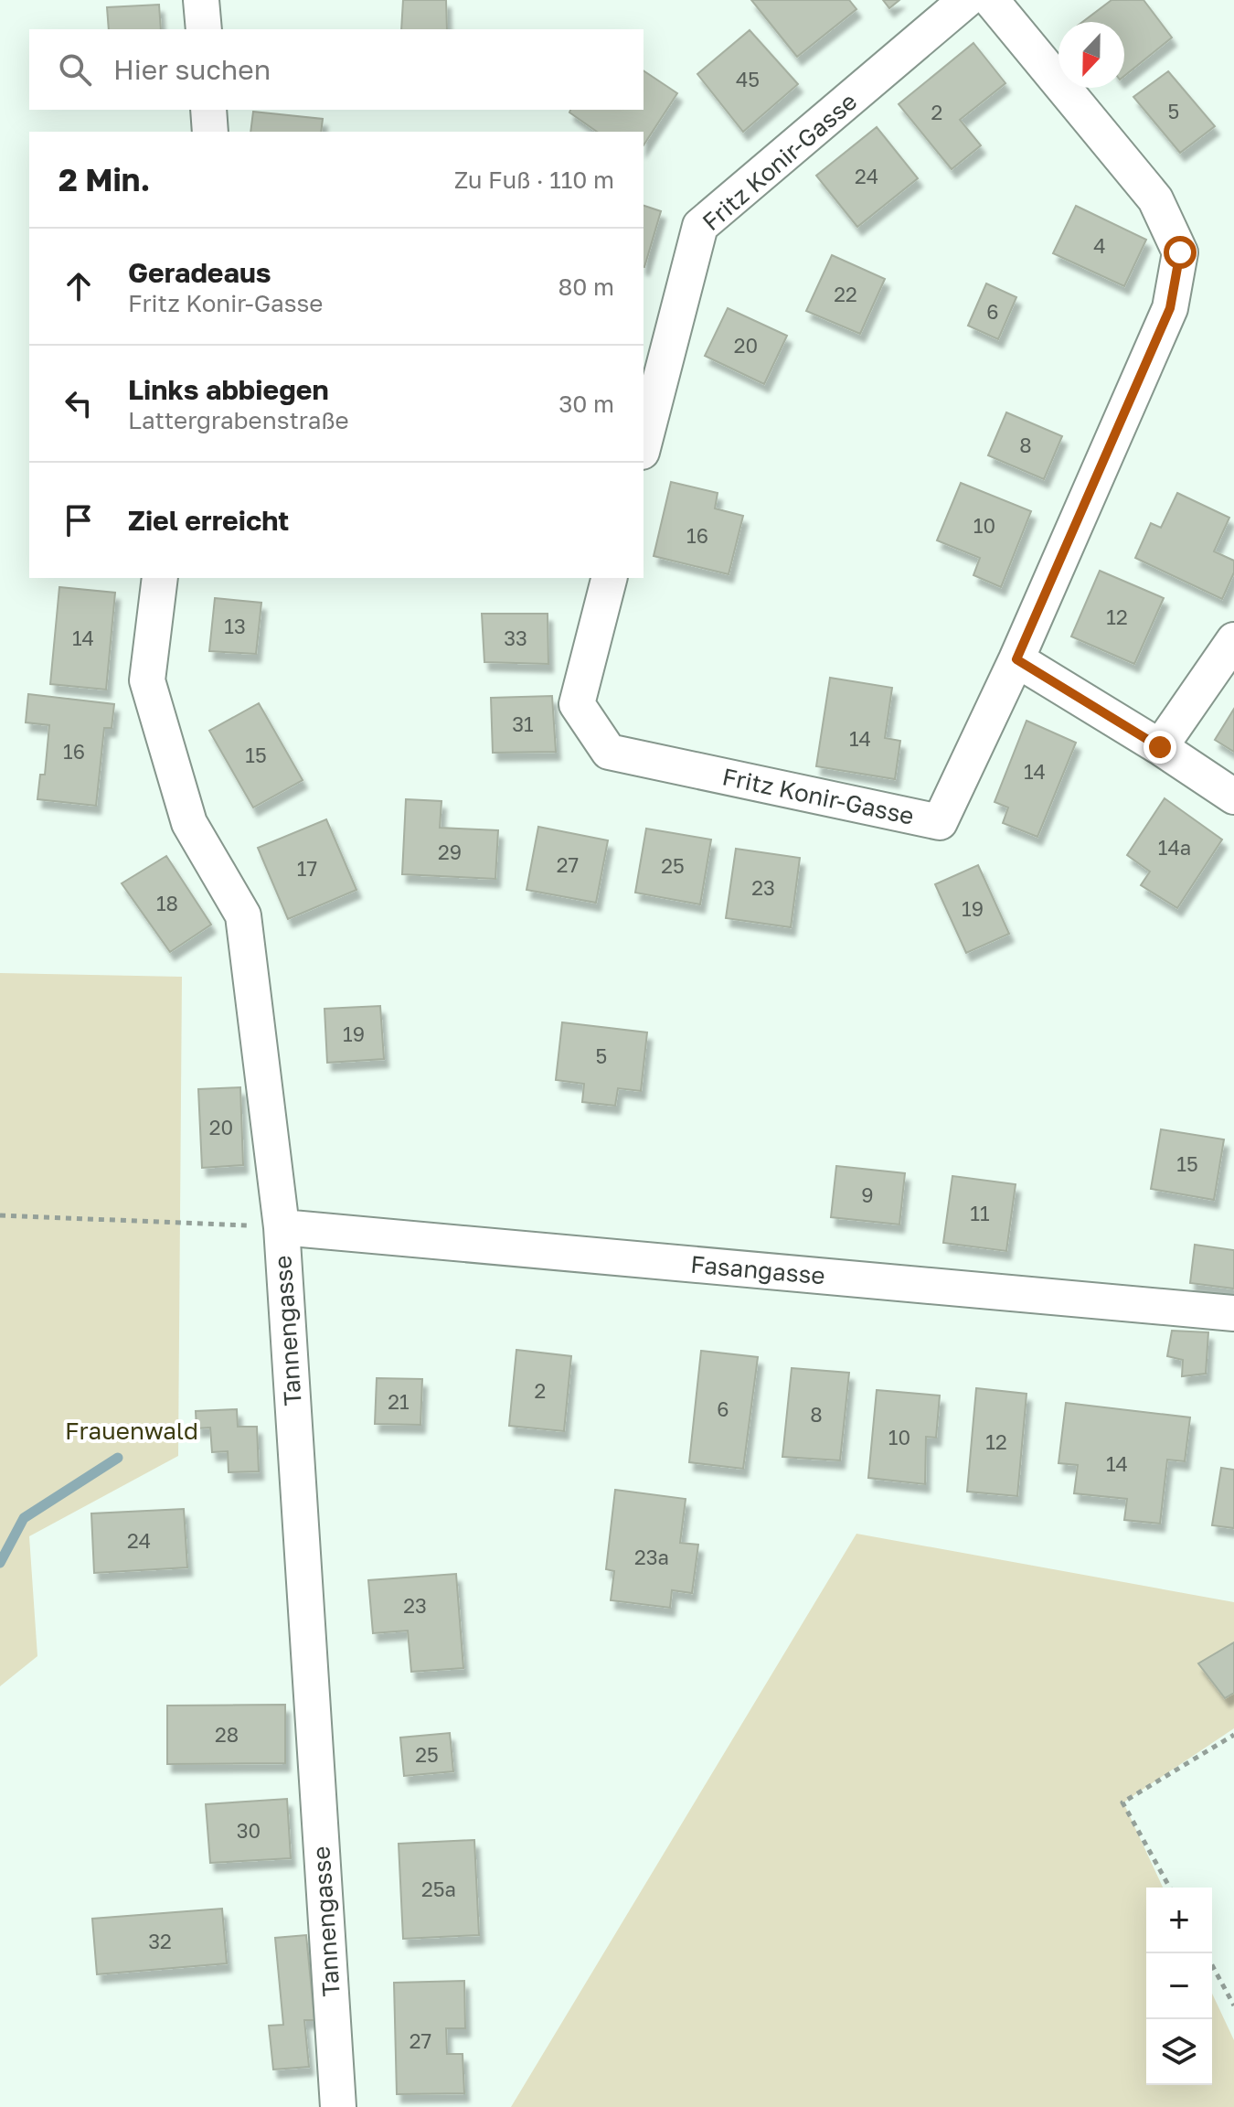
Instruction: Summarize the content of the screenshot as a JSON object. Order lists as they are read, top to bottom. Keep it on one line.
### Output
{"streets":{"street":["Fritz Konir-Gasse","Fasangasse","Tannengasse"]},"crossings":[["Fasangasse","Tannengasse"]],"parks":["Frauenwald"],"house_numbers":["45","5","2","24","4","22","6","20","8","10","16","12","13","14","33","31","14","16","15","14","14a","29","27","25","17","23","18","19","19","5","20","15","9","11","2","21","6","8","10","12","14","24","23a","23","28","25","30","25a","32","27"],"north":"bottom","page":{"search":"Hier suchen","heading":["2 Min.","Zu Fuß · 110 m"],"list":[["Geradeaus","Fritz Konir-Gasse","80 m"],["Links abbiegen","Lattergrabenstraße","30 m"],"Ziel erreicht"],"map_buttons":["+","−"]}}
